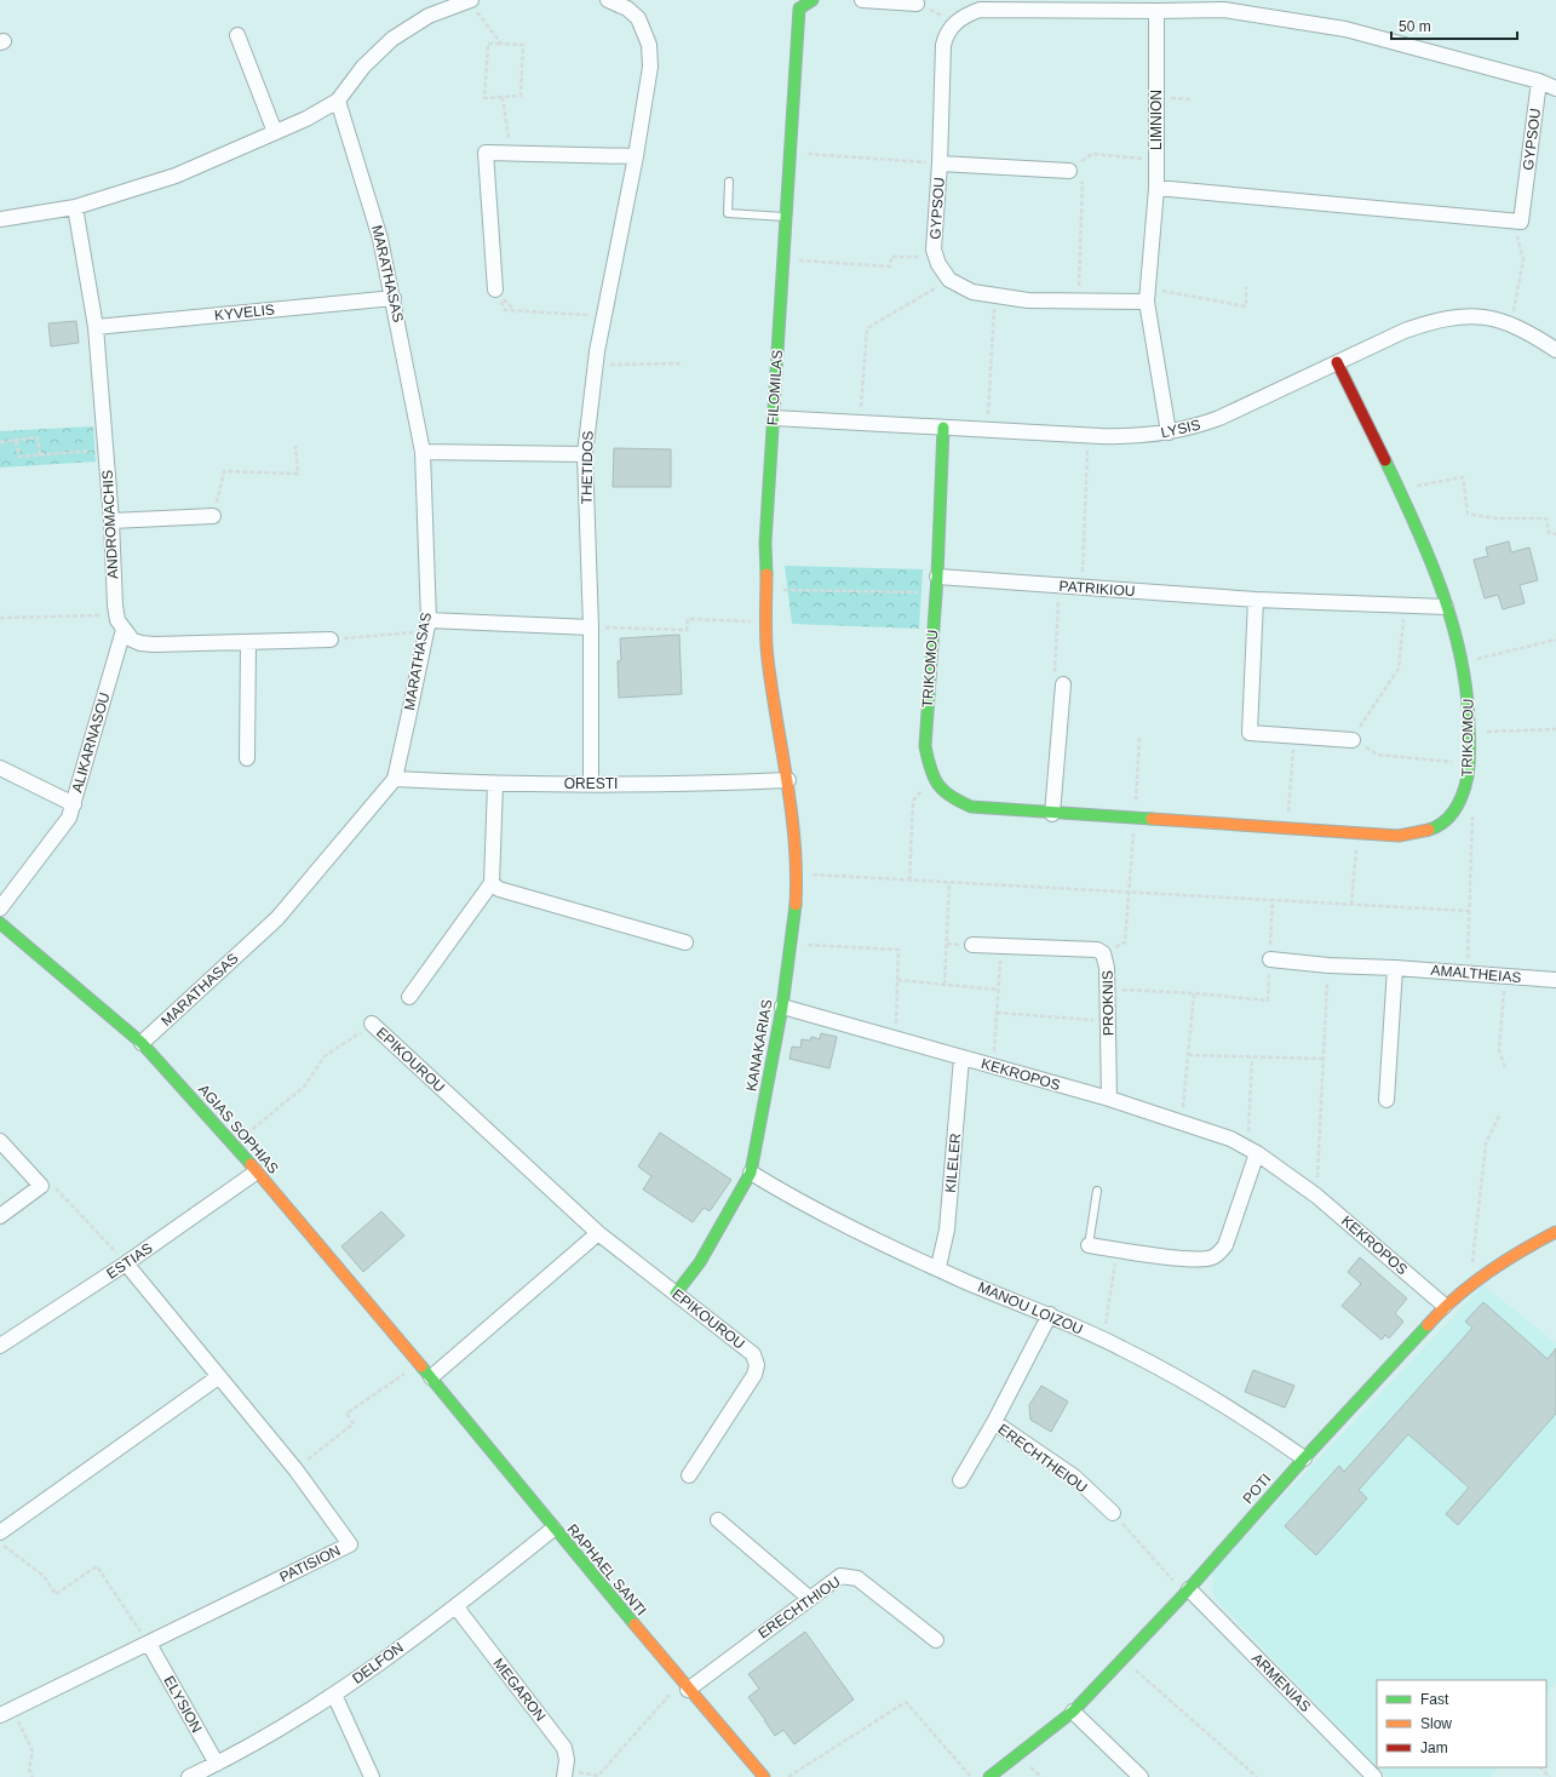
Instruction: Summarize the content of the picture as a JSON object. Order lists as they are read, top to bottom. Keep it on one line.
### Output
{"streets":{"street":["LIMNION","GYPSOU","MARATHASAS","KYVELIS","FILOMILAS","LYSIS","THETIDOS","ANDROMACHIS","PATRIKIOU","TRIKOMOU","ALIKARNASOU","ORESTI","AMALTHEIAS","PROKNIS","KANAKARIAS","EPIKOUROU","KEKROPOS","AGIAS SOPHIAS","KILELER","ESTIAS","MANOU LOIZOU","ERECHTHEIOU","POTI","PATISION","RAPHAEL SANTI","ERECHTHIOU","DELFON","ARMENIAS","MEGARON","ELYSION"]},"crossings":[["LIMNION","LYSIS"],["MARATHASAS","KYVELIS"],["MARATHASAS","ORESTI"],["MARATHASAS","AGIAS SOPHIAS"],["KYVELIS","ANDROMACHIS"],["FILOMILAS","LYSIS"],["FILOMILAS","ORESTI"],["FILOMILAS","KANAKARIAS"],["LYSIS","TRIKOMOU"],["THETIDOS","ORESTI"],["ANDROMACHIS","ALIKARNASOU"],["PATRIKIOU","TRIKOMOU"],["ORESTI","KANAKARIAS"],["PROKNIS","KEKROPOS"],["KANAKARIAS","EPIKOUROU"],["KANAKARIAS","KEKROPOS"],["KANAKARIAS","MANOU LOIZOU"],["KEKROPOS","KILELER"],["KEKROPOS","POTI"],["AGIAS SOPHIAS","ESTIAS"],["AGIAS SOPHIAS","RAPHAEL SANTI"],["KILELER","MANOU LOIZOU"],["ESTIAS","PATISION"],["MANOU LOIZOU","ERECHTHEIOU"],["MANOU LOIZOU","POTI"],["POTI","ARMENIAS"],["PATISION","ELYSION"],["RAPHAEL SANTI","ERECHTHIOU"],["RAPHAEL SANTI","DELFON"],["DELFON","MEGARON"],["DELFON","ELYSION"]],"legend":["Fast","Slow","Jam"],"scale_bar":"50 m"}
